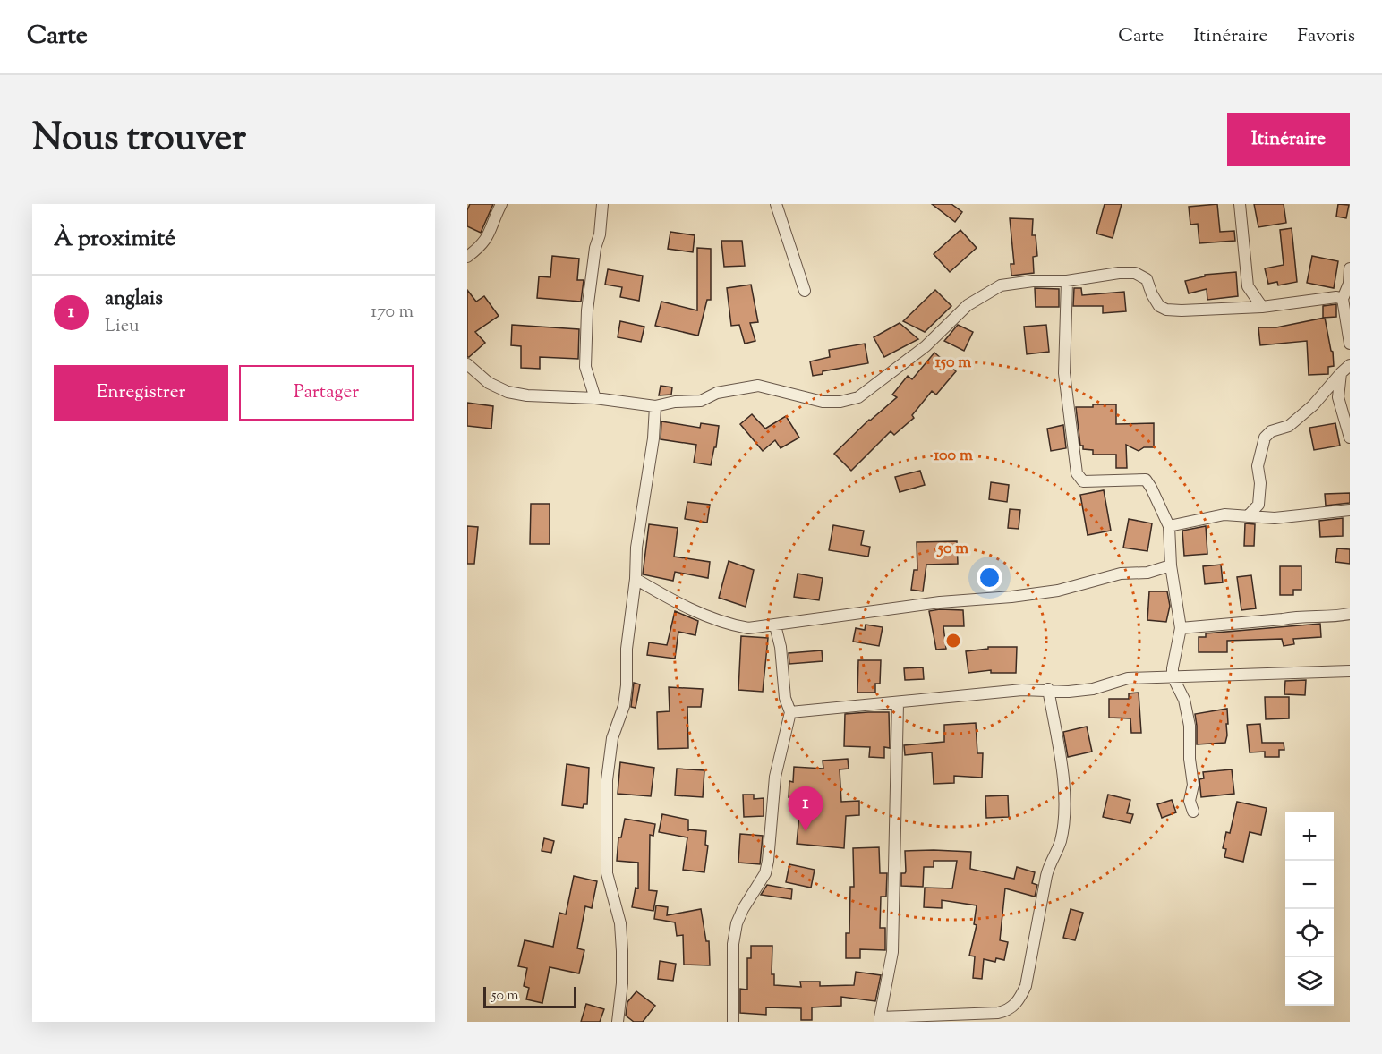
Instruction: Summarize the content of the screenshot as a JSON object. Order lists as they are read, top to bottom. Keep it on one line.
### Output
{"scale_bar":"50 m","page":{"header":"Carte","nav":["Carte","Itinéraire","Favoris"],"title":"Nous trouver","buttons":["Itinéraire",["Enregistrer","Partager"]],"heading":"À proximité","list":[{"mark":"1","name":"anglais","note":"Lieu","value":"170 m"}],"pins":"1","map_buttons":["+","−"],"scale":"50 m"},"rings":["150 m","100 m","50 m"]}
